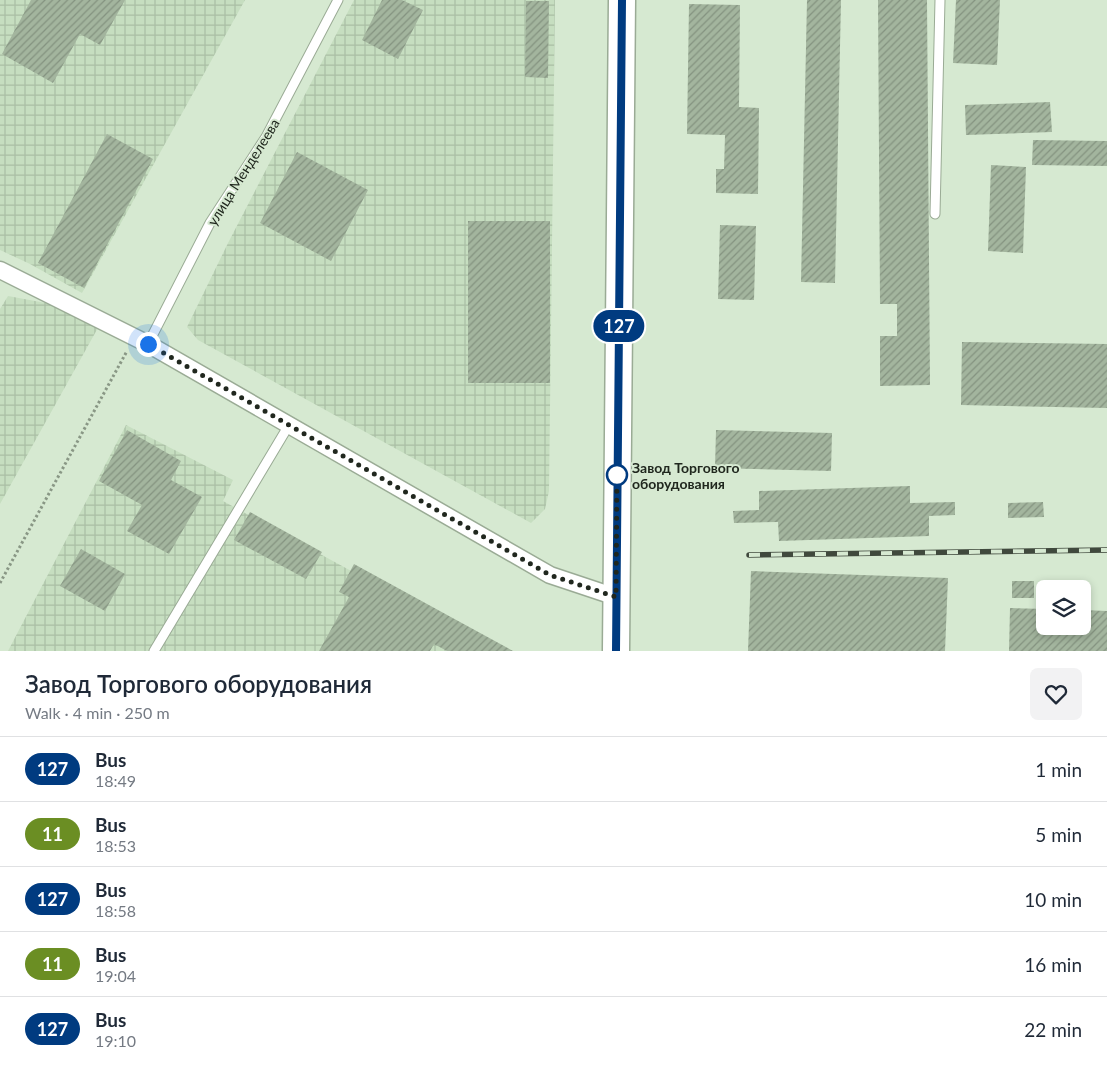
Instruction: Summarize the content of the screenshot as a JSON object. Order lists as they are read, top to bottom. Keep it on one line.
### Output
{"streets":{"lane":["улица Менделеева"]},"places":["Завод Торгового оборудования"],"lines":["bus line 127"],"page":{"on_map":"127","heading":["Завод Торгового оборудования","Walk · 4 min · 250 m"],"list":[{"mark":"127","name":"Bus","note":"18:49","value":"1 min"},{"mark":"11","name":"Bus","note":"18:53","value":"5 min"},{"mark":"127","name":"Bus","note":"18:58","value":"10 min"},{"mark":"11","name":"Bus","note":"19:04","value":"16 min"},{"mark":"127","name":"Bus","note":"19:10","value":"22 min"}]}}
